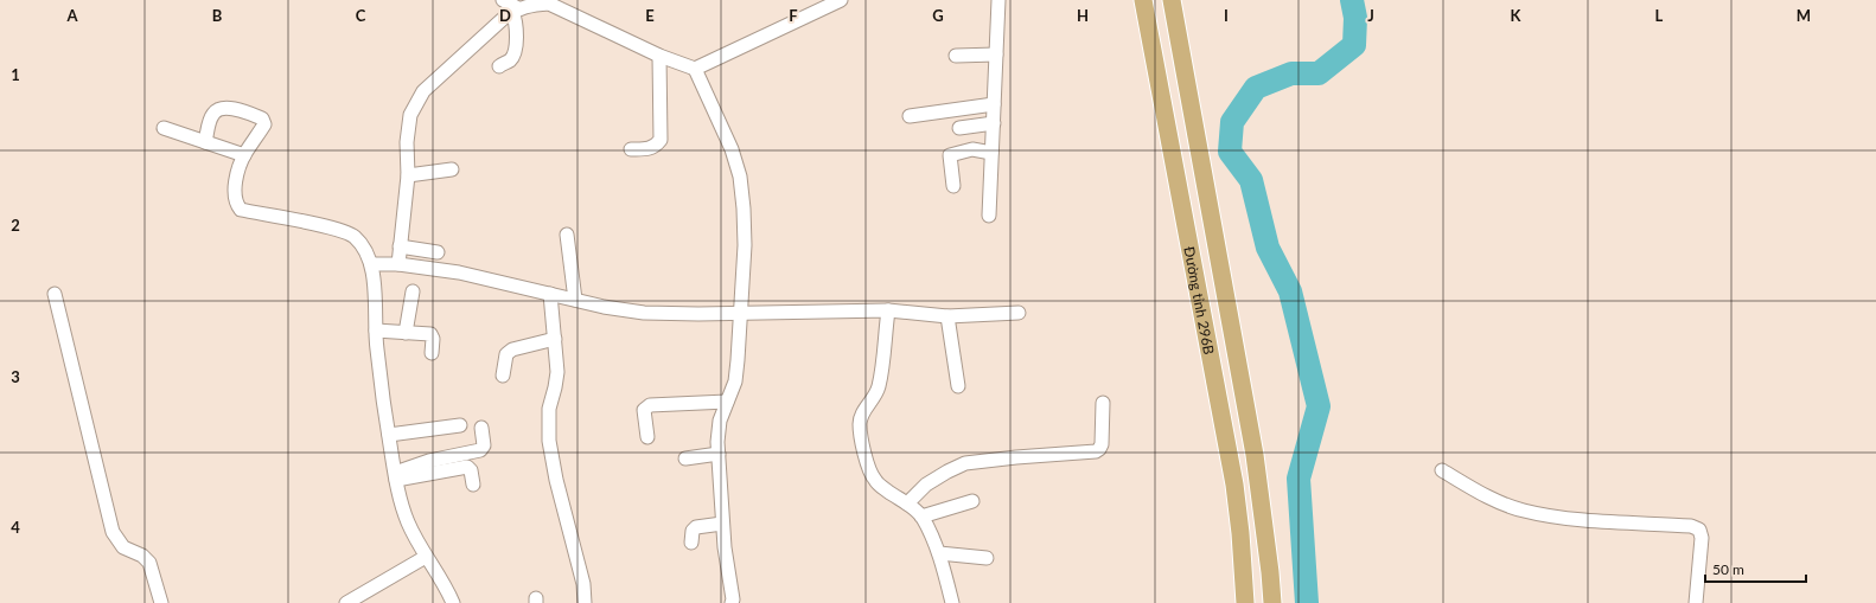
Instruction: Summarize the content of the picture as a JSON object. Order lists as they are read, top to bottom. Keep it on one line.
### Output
{"streets":{"main road":["Đường tỉnh 296B"]},"scale_bar":"50 m","grid":{"columns":["A","B","C","D","E","F","G","H","I","J","K","L","M"],"rows":["1","2","3","4"]}}
